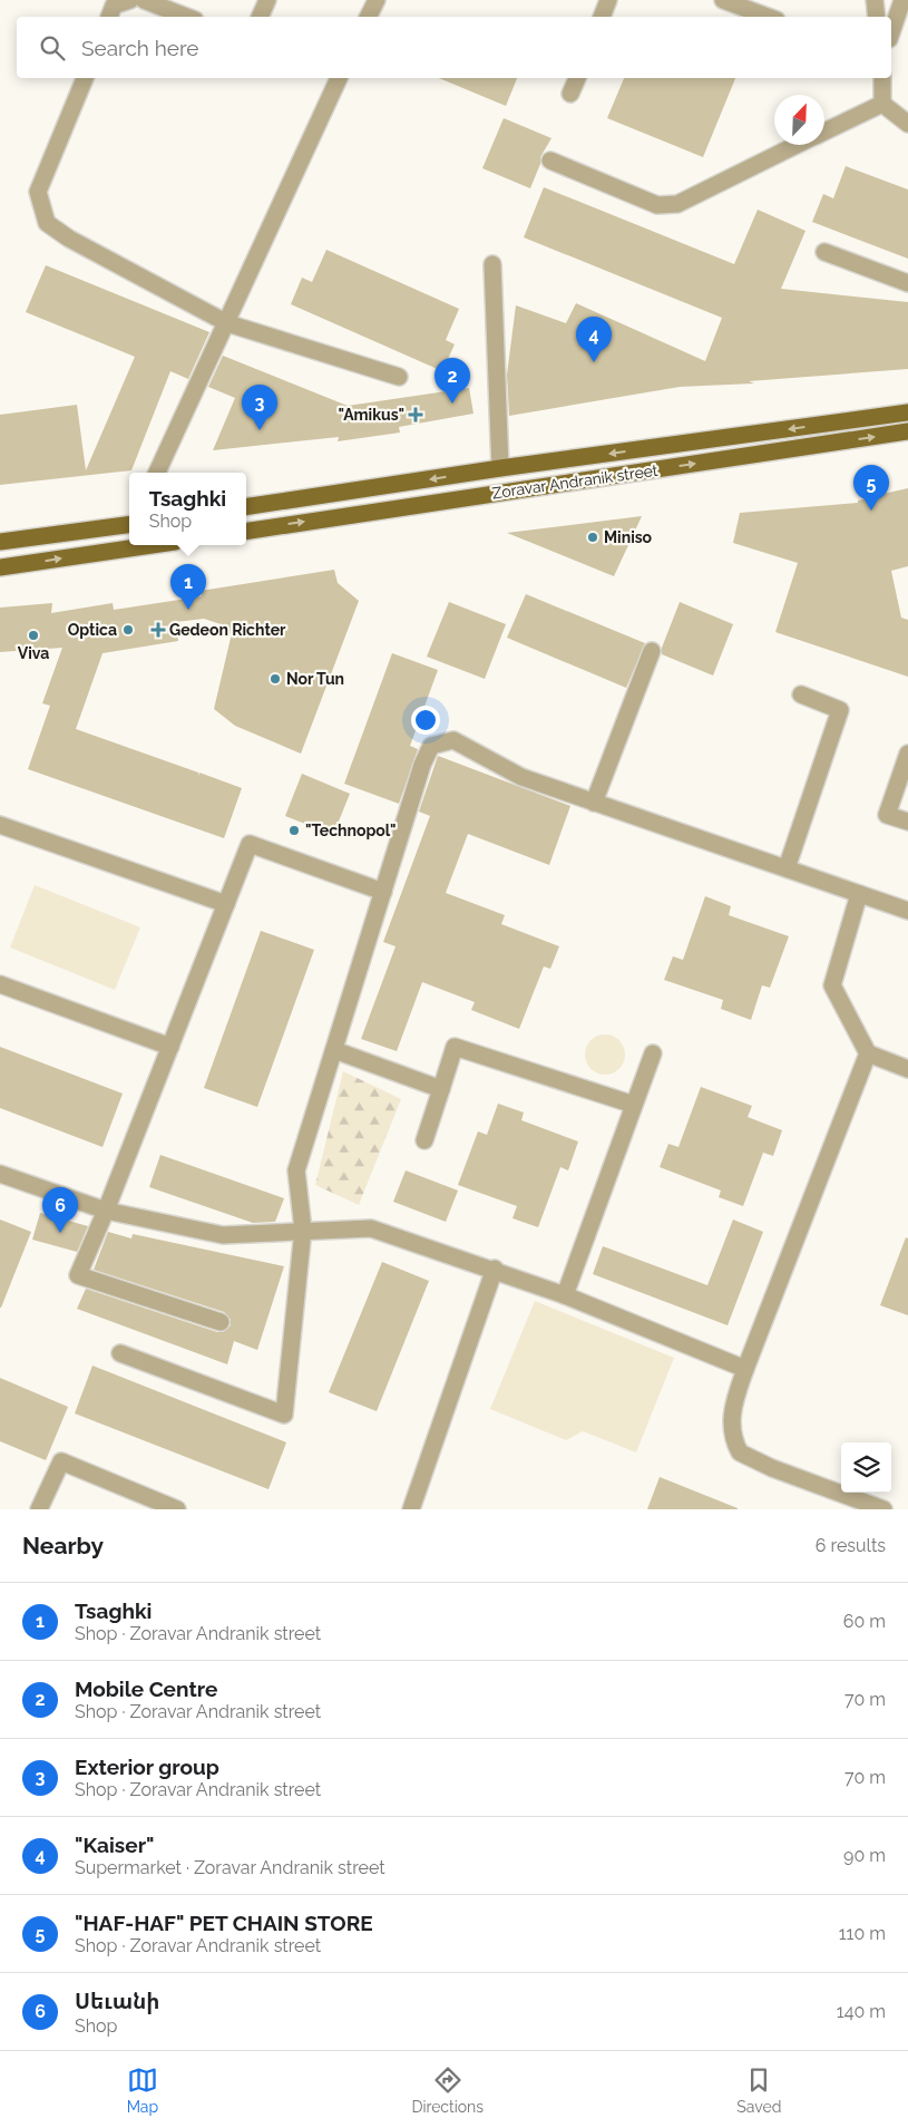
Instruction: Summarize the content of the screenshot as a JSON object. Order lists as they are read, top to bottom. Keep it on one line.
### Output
{"streets":{"main road":["Zoravar Andranik street"]},"places":{"health":["\"Amikus\"","Gedeon Richter"],"other":["Miniso","Optica","Viva","Nor Tun","\"Technopol\""]},"north":"top right","page":{"search":"Search here","pins":["4","2","3","5","1","6"],"popup":["Tsaghki","Shop"],"heading":["Nearby","6 results"],"list":[{"mark":"1","name":"Tsaghki","note":"Shop · Zoravar Andranik street","value":"60 m"},{"mark":"2","name":"Mobile Centre","note":"Shop · Zoravar Andranik street","value":"70 m"},{"mark":"3","name":"Exterior group","note":"Shop · Zoravar Andranik street","value":"70 m"},{"mark":"4","name":"\"Kaiser\"","note":"Supermarket · Zoravar Andranik street","value":"90 m"},{"mark":"5","name":"\"HAF-HAF\" PET CHAIN STORE","note":"Shop · Zoravar Andranik street","value":"110 m"},{"mark":"6","name":"Սեւանի","note":"Shop","value":"140 m"}],"nav":["Map","Directions","Saved"]}}
